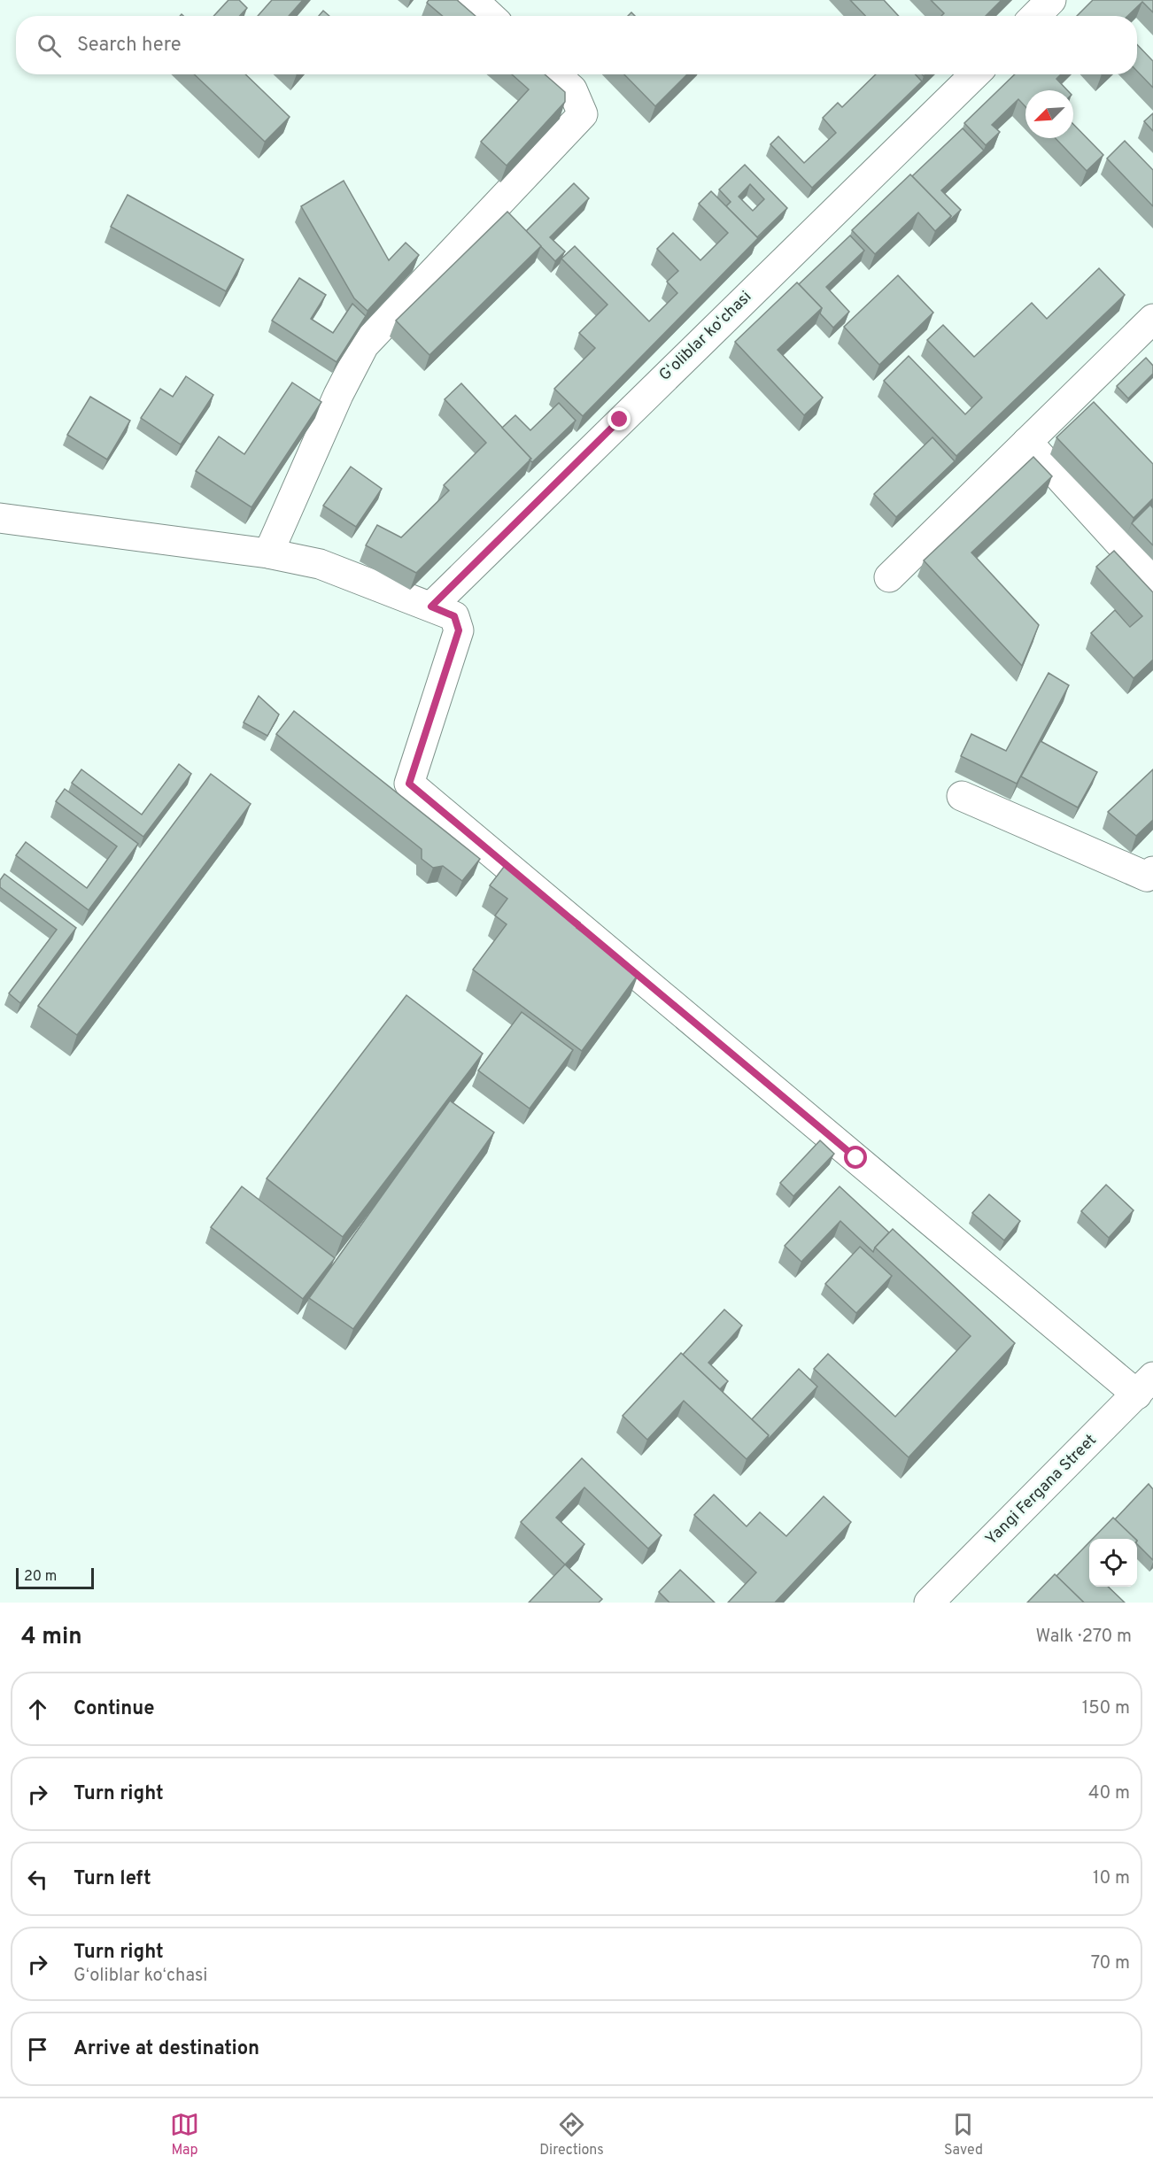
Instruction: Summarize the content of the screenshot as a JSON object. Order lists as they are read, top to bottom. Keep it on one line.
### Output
{"streets":{"street":["Gʻoliblar koʻchasi","Yangi Fergana Street"]},"scale_bar":"20 m","north":"bottom left","page":{"search":"Search here","scale":"20 m","heading":["4 min","Walk · 270 m"],"list":[["Continue","150 m"],["Turn right","40 m"],["Turn left","10 m"],["Turn right","Gʻoliblar koʻchasi","70 m"],"Arrive at destination"],"nav":["Map","Directions","Saved"]}}
